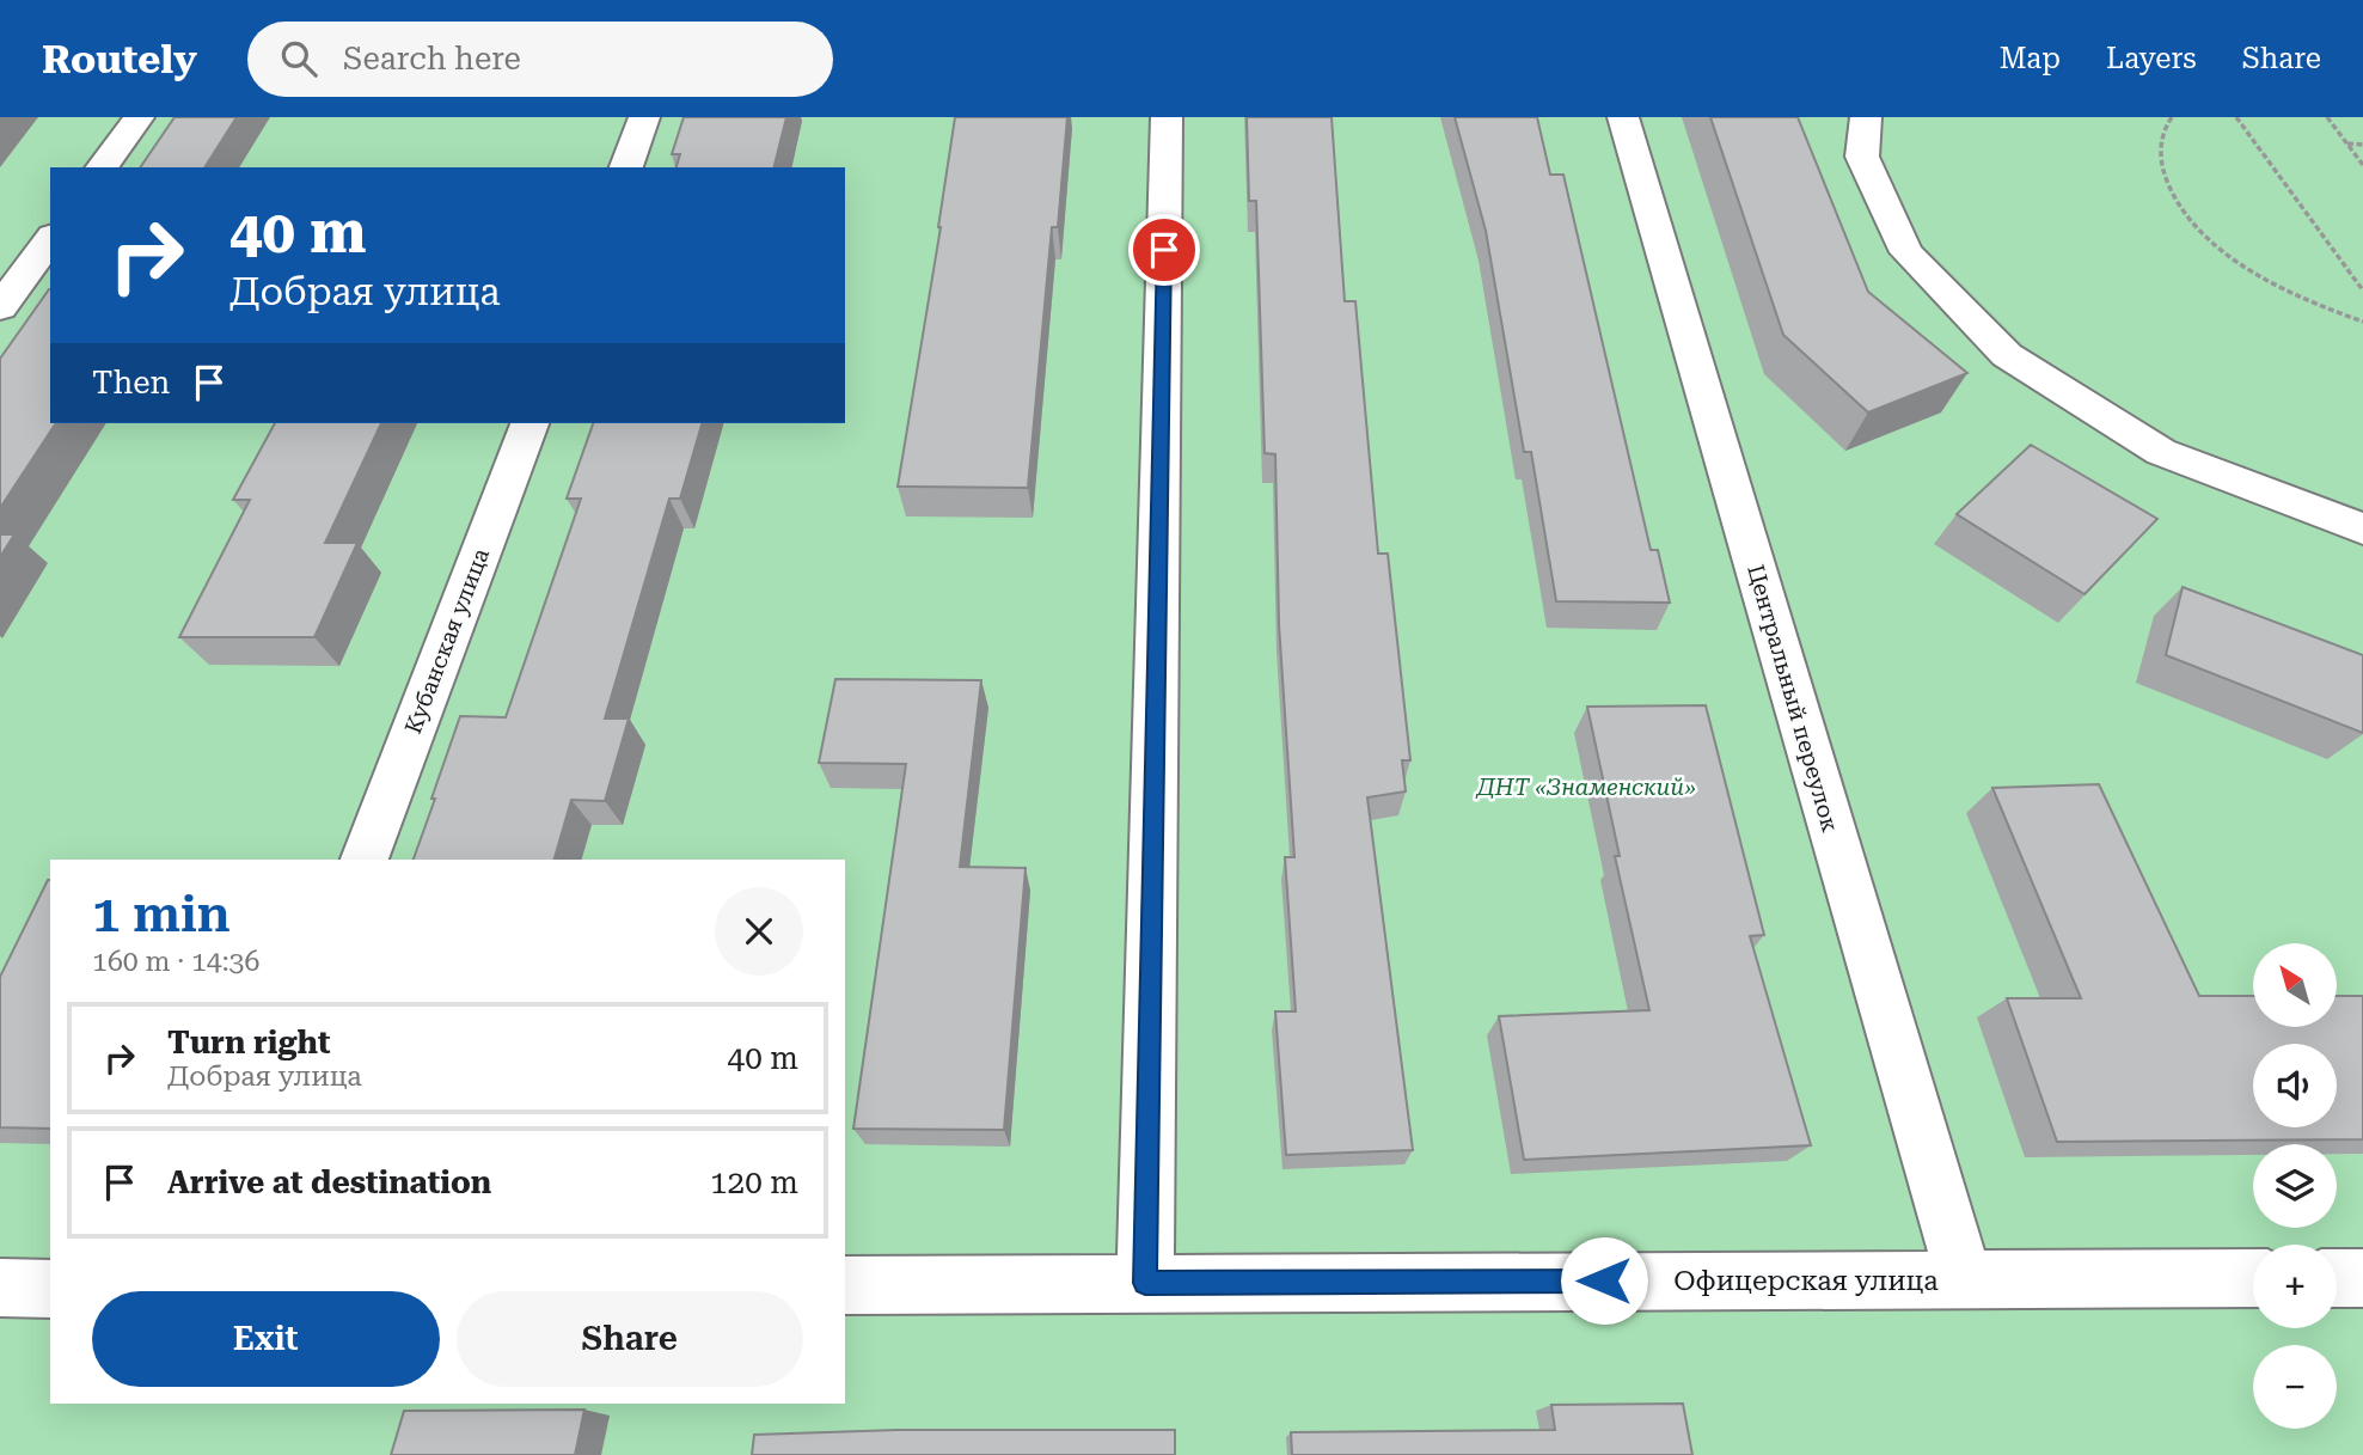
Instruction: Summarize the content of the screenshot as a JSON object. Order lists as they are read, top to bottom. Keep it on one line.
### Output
{"streets":{"street":["Кубанская улица","Центральный переулок","Офицерская улица"]},"crossings":[["Центральный переулок","Офицерская улица"]],"parks":["ДНТ «Знаменский»"],"north":"top left","page":{"header":"Routely","search":"Search here","nav":["Map","Layers","Share"],"turn":["40 m","Добрая улица"],"then":"Then","heading":["1 min","160 m · 14:36"],"map_buttons":["+","−"],"list":[{"name":"Turn right","note":"Добрая улица","value":"40 m"},{"name":"Arrive at destination","value":"120 m"}],"buttons":["Exit","Share"]}}
